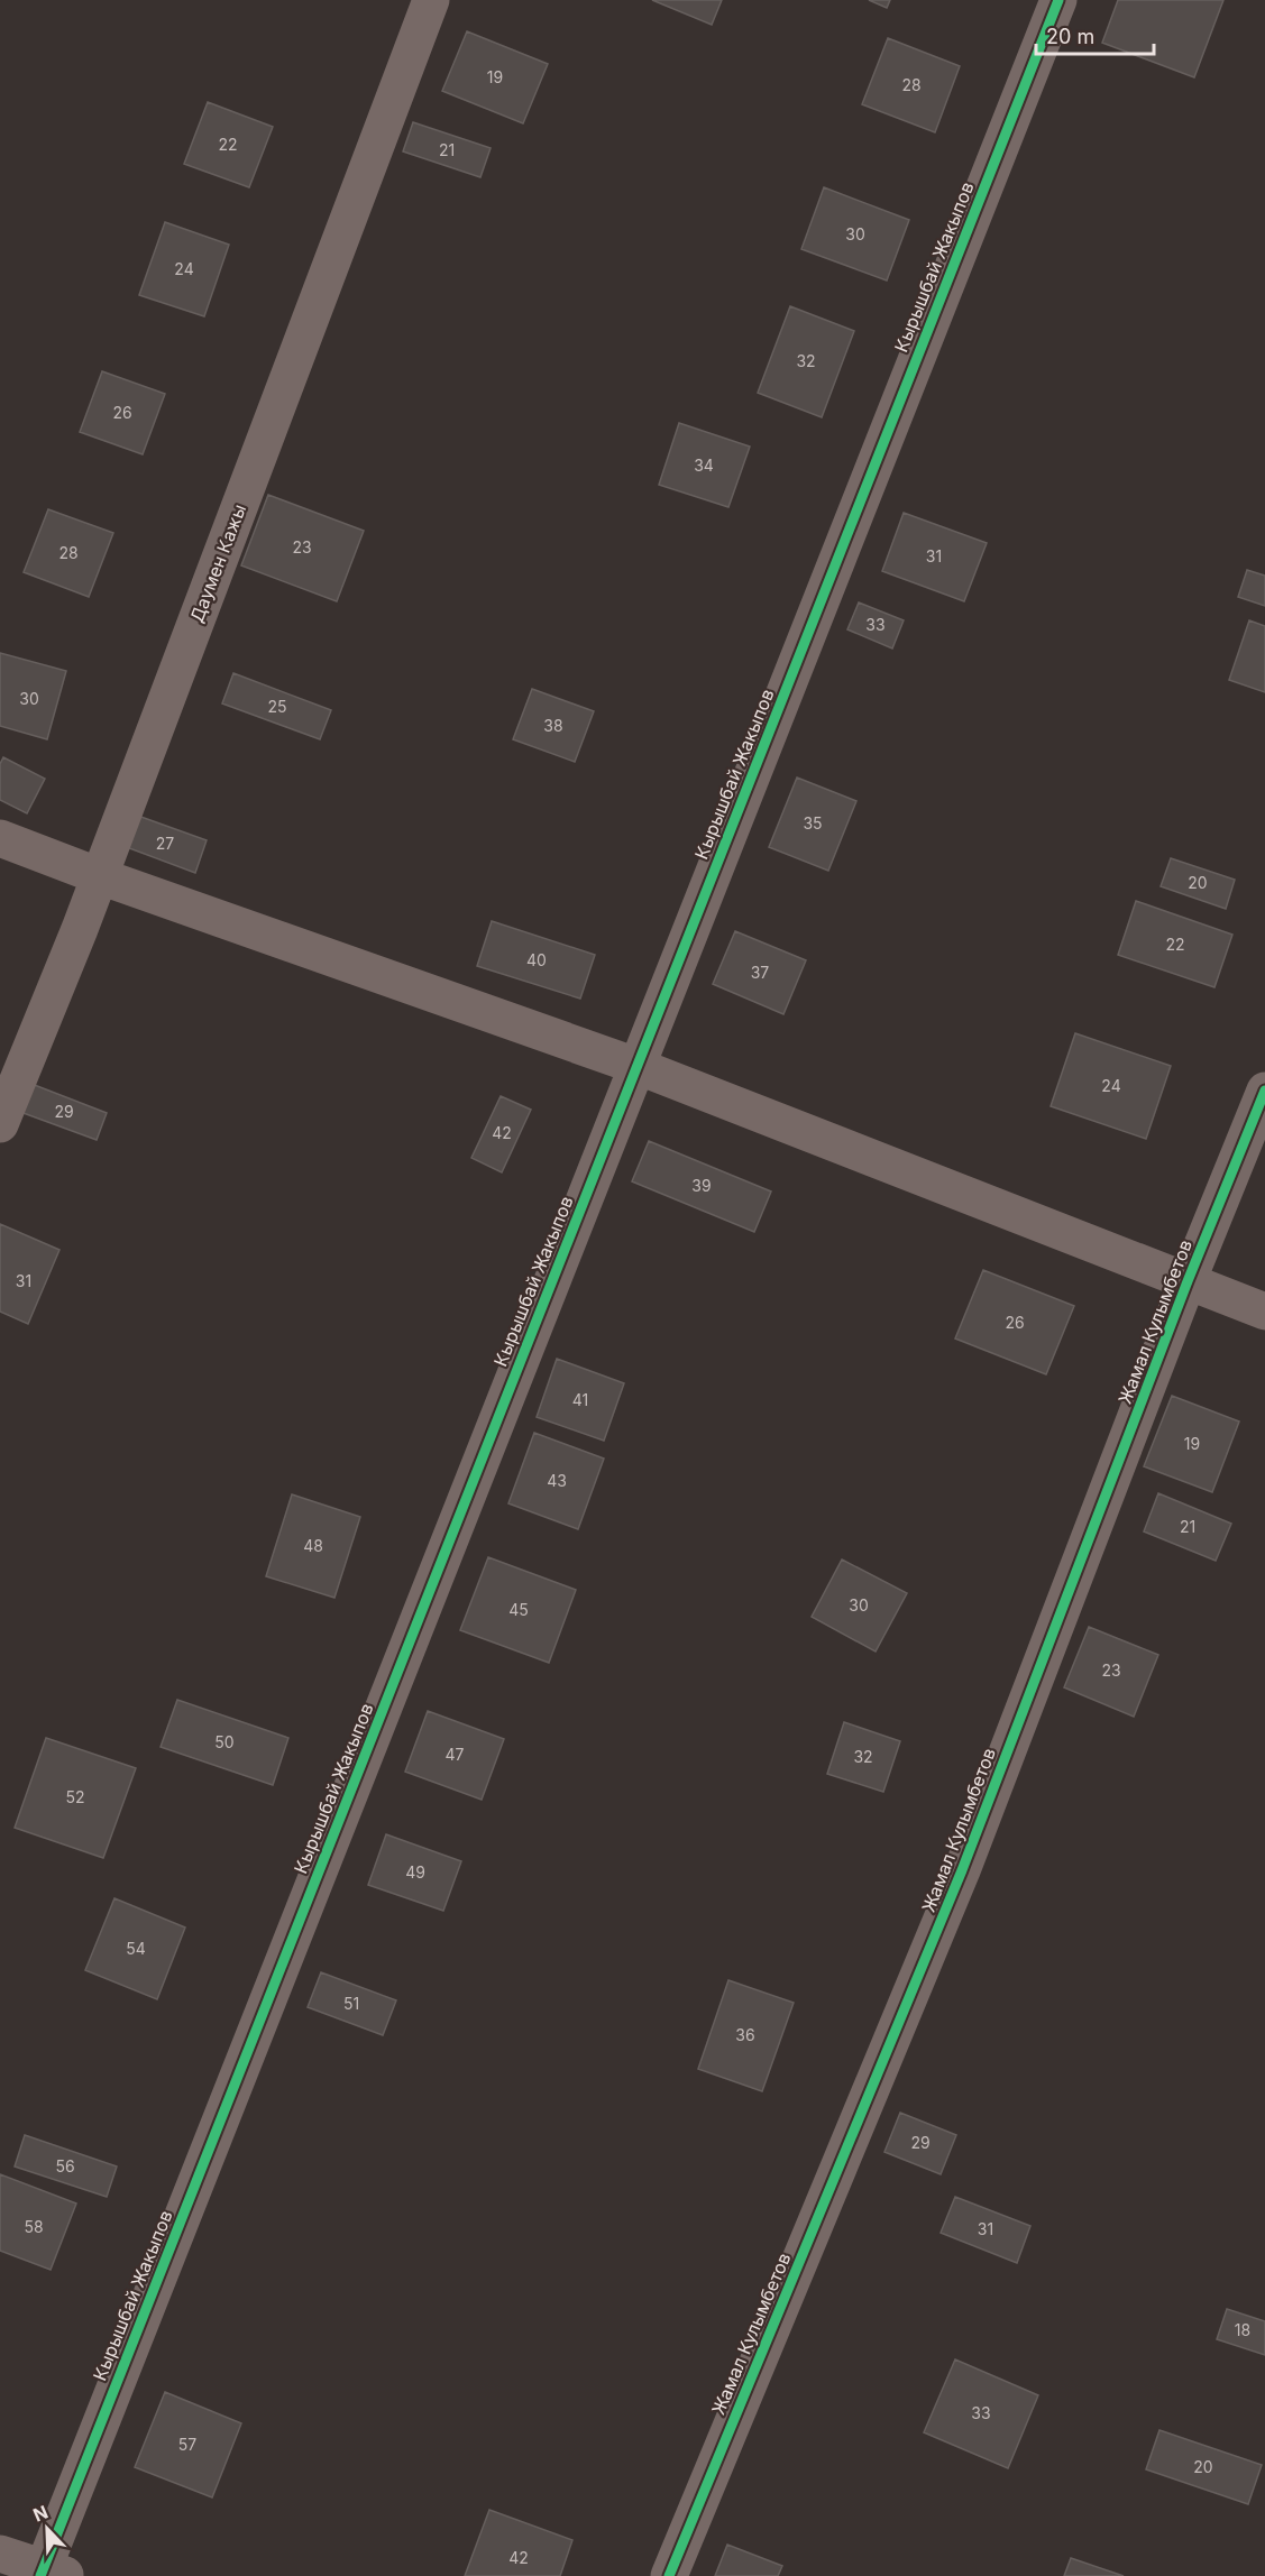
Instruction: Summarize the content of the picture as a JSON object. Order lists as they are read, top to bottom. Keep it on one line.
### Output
{"streets":{"street":["Кырышбай Жакыпов","Даумен Кажы","Жамал Кулымбетов"]},"house_numbers":["19","28","22","21","30","24","32","26","34","23","28","31","33","30","25","38","35","27","20","22","40","37","24","29","42","39","31","26","41","19","43","21","48","30","45","23","50","47","32","52","49","54","51","36","29","56","58","31","18","33","57","20","42"],"scale_bar":"20 m","north":"top left"}
